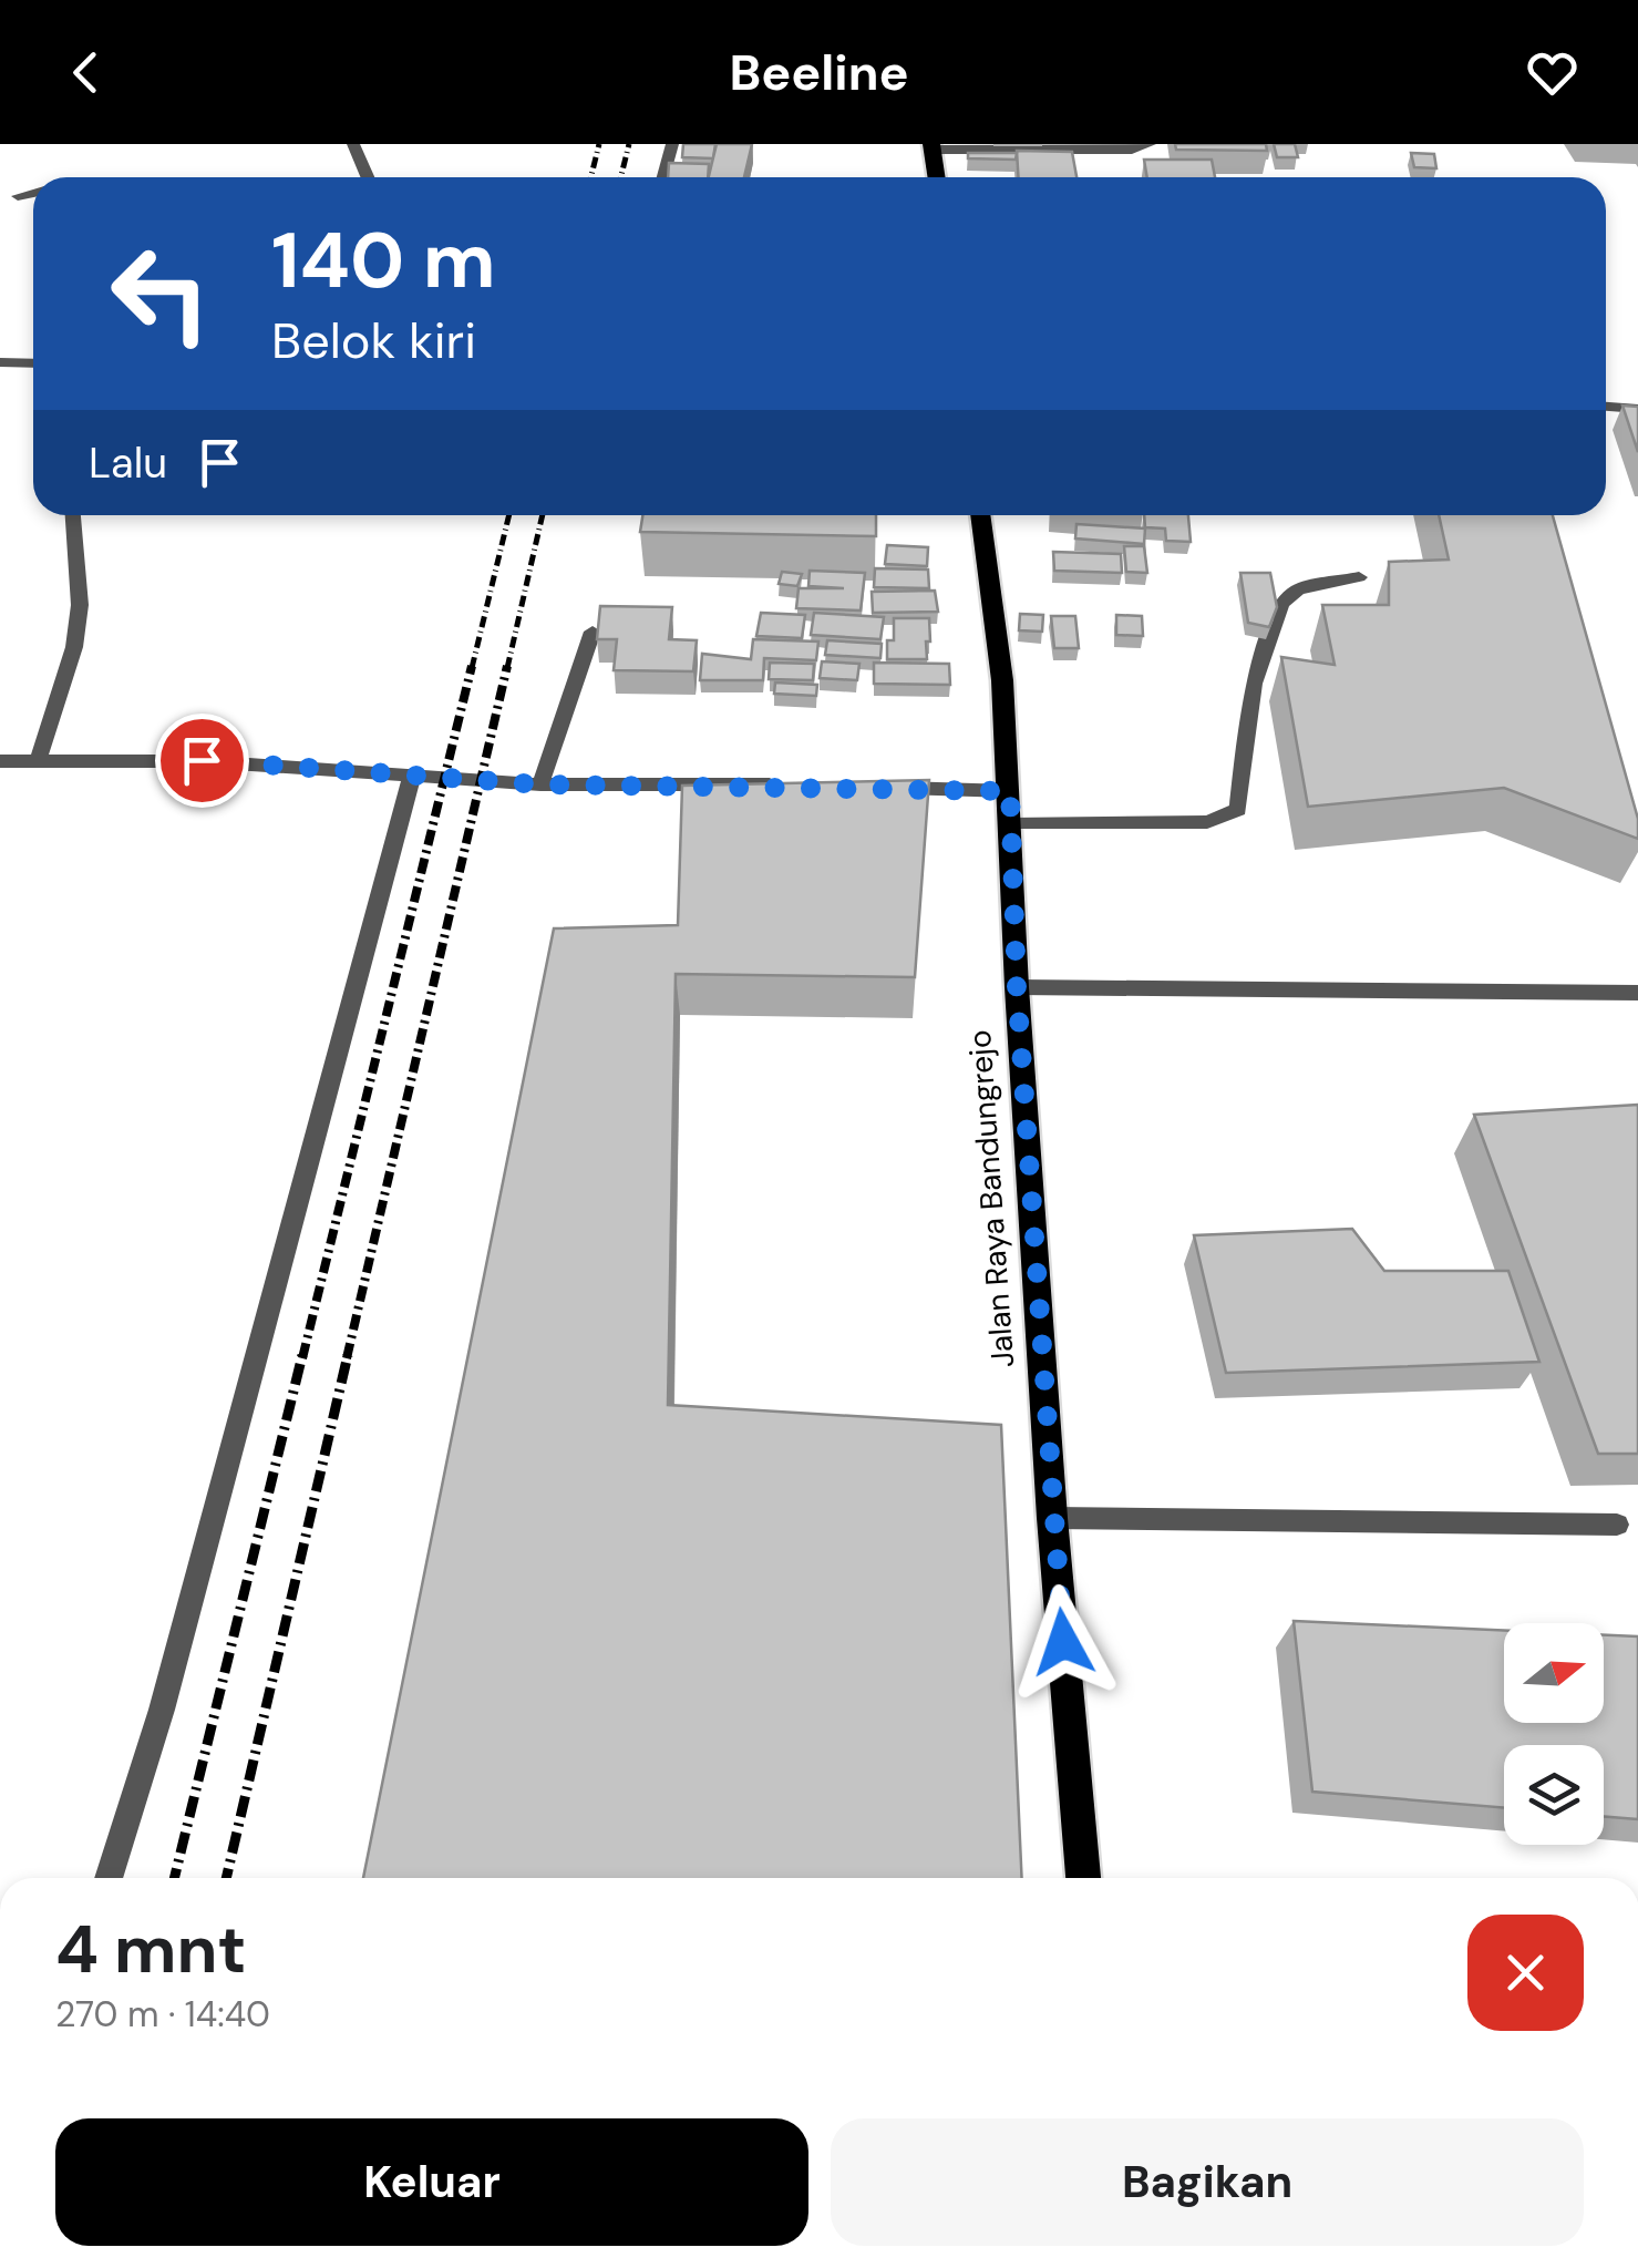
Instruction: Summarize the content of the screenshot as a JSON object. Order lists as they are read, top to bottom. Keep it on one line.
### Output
{"streets":{"main road":["Jalan Raya Bandungrejo"]},"north":"right","page":{"header":"Beeline","turn":["140 m","Belok kiri"],"then":"Lalu","heading":["4 mnt","270 m · 14:40"],"buttons":["Keluar","Bagikan"]}}
